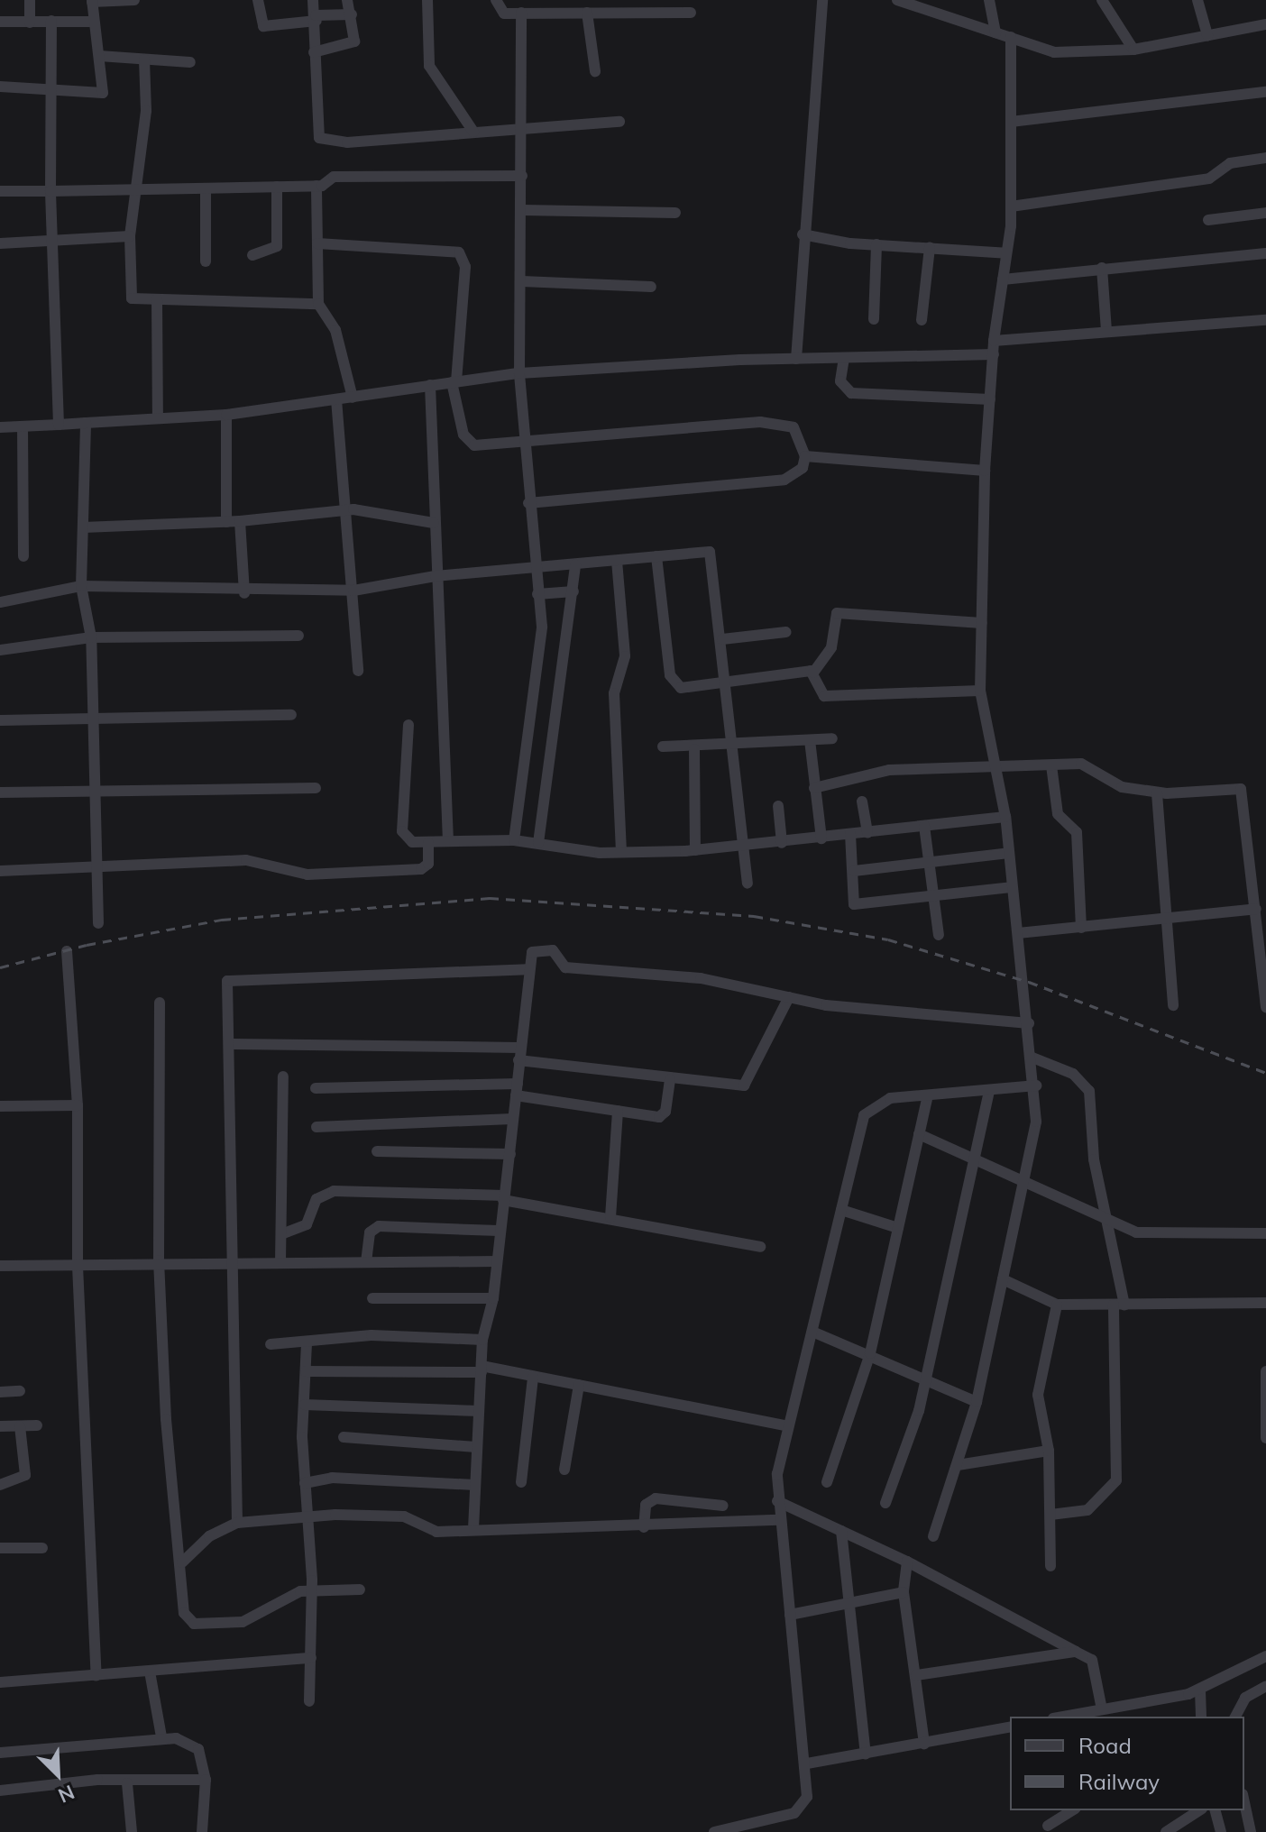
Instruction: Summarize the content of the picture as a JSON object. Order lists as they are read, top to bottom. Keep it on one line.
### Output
{"legend":["Road","Railway"],"north":"bottom right"}
